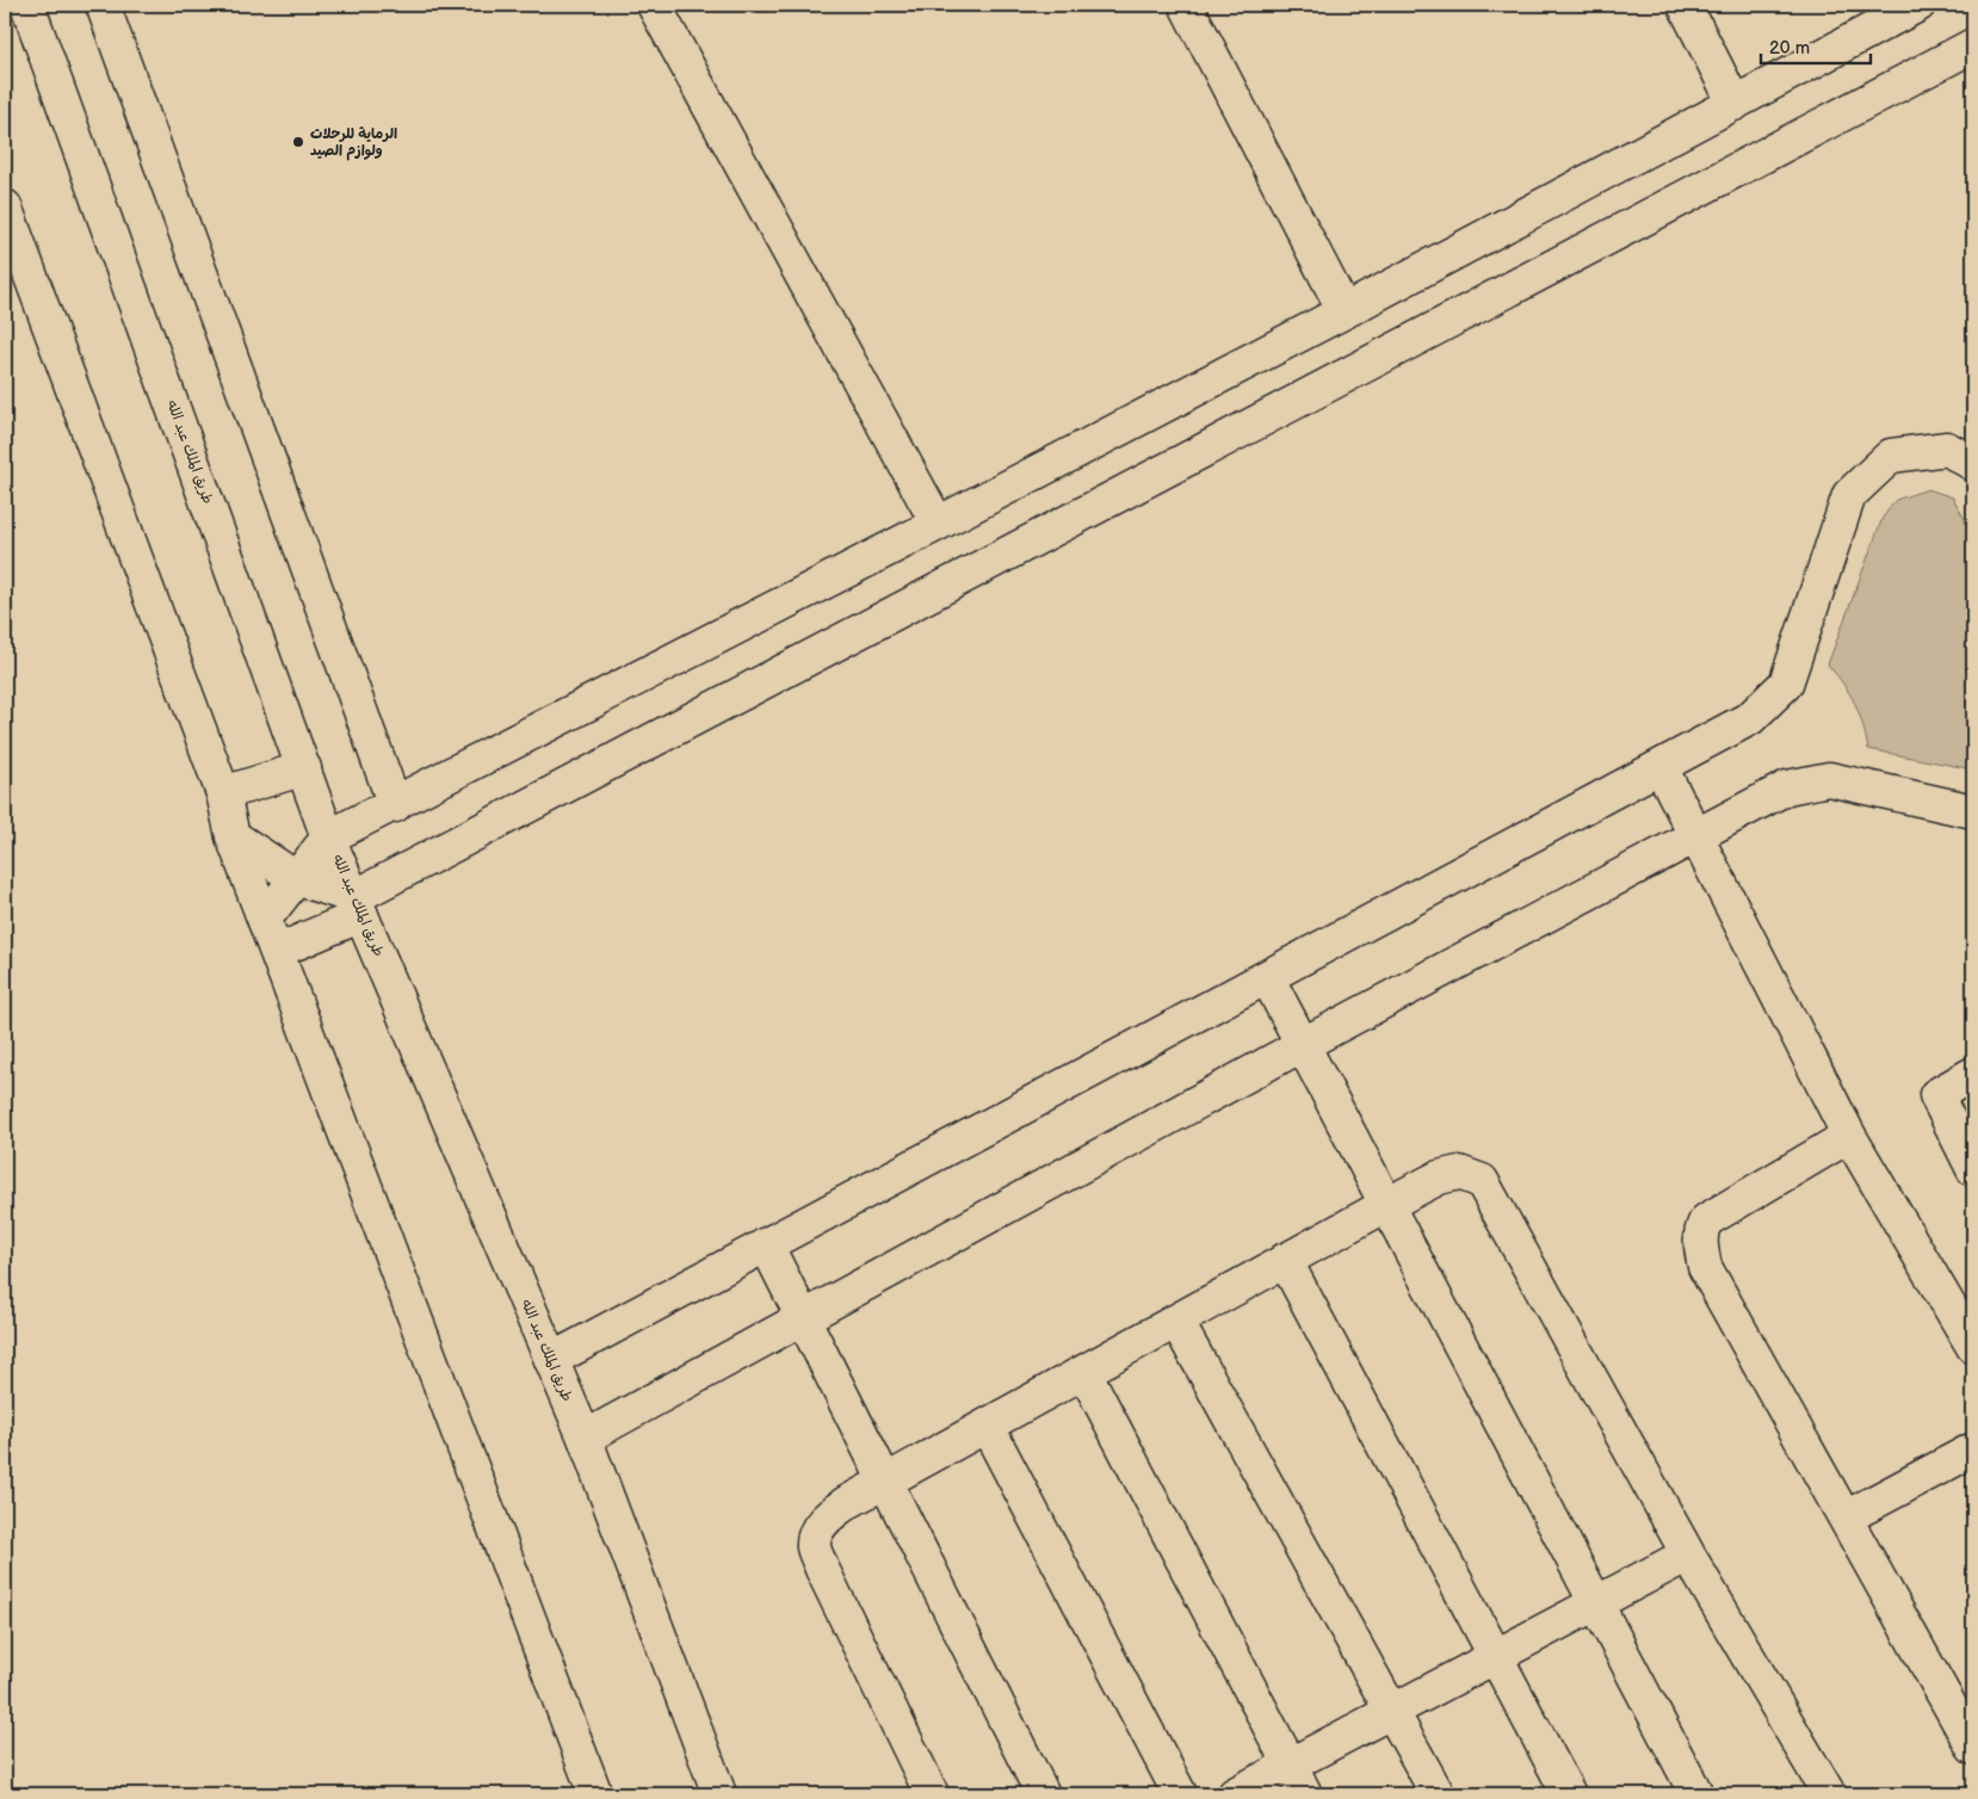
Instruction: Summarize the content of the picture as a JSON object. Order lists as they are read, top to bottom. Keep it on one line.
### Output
{"streets":{"street":["طريق الملك عبد الله"]},"places":["الرماية للرحلات ولوازم الصيد"],"scale_bar":"20 m"}
